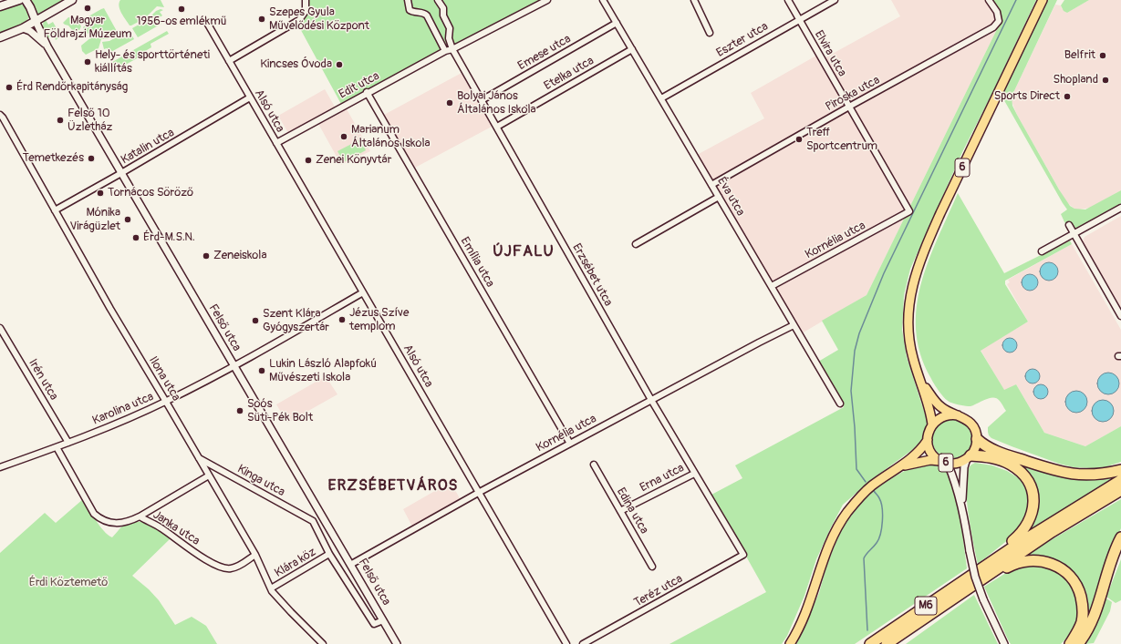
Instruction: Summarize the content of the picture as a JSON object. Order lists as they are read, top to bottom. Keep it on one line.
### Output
{"streets":{"highway":["M6"],"main road":["6"],"street":["Eszter utca","Emese utca","Elvira utca","Etelka utca","Edit utca","Piroska utca","Alsó utca","Katalin utca","Éva utca","Kornélia utca","Emília utca","Erzsébet utca","Felső utca","Ilona utca","Irén utca","Karolina utca","Erna utca","Kinga utca","Edina utca","Janka utca","Klára köz","Teréz utca"]},"crossings":[["Eszter utca","Elvira utca"],["Eszter utca","Éva utca"],["Emese utca","Éva utca"],["Emese utca","Erzsébet utca"],["Elvira utca","Piroska utca"],["Elvira utca","Kornélia utca"],["Etelka utca","Éva utca"],["Etelka utca","Erzsébet utca"],["Edit utca","Alsó utca"],["Edit utca","Emília utca"],["Edit utca","Erzsébet utca"],["Piroska utca","Éva utca"],["Alsó utca","Katalin utca"],["Alsó utca","Kornélia utca"],["Alsó utca","Karolina utca"],["Katalin utca","Felső utca"],["Katalin utca","Ilona utca"],["Éva utca","Kornélia utca"],["Kornélia utca","Emília utca"],["Kornélia utca","Erzsébet utca"],["Kornélia utca","Felső utca"],["Erzsébet utca","Erna utca"],["Erzsébet utca","Teréz utca"],["Felső utca","Karolina utca"],["Felső utca","Kinga utca"],["Felső utca","Klára köz"],["Ilona utca","Karolina utca"],["Ilona utca","Kinga utca"],["Ilona utca","Janka utca"],["Ilona utca","Klára köz"],["Irén utca","Karolina utca"],["Karolina utca","Janka utca"],["Erna utca","Edina utca"]],"districts":["ÚJFALU","ERZSÉBETVÁROS"],"parks":["Érdi Köztemető"],"places":["Magyar Földrajzi Múzeum","1956-os emlékmű","Szepes Gyula Művelődési Központ","Belfrit","Hely- és sporttörténeti kiállítás","Kincses Óvoda","Shopland","Érd Rendőrkapitányság","Sports Direct","Bolyai János Általános Iskola","Felső 10 Üzletház","Marianum Általános Iskola","Treff Sportcentrum","Temetkezés","Zenei Könyvtár","Tornácos Söröző","Mónika Virágüzlet","Érd-M.S.N.","Zeneiskola","Jézus Szíve templom","Szent Klára Gyógyszertár","Lukin László Alapfokú Művészeti Iskola","Soós Süti-Pék Bolt"]}
